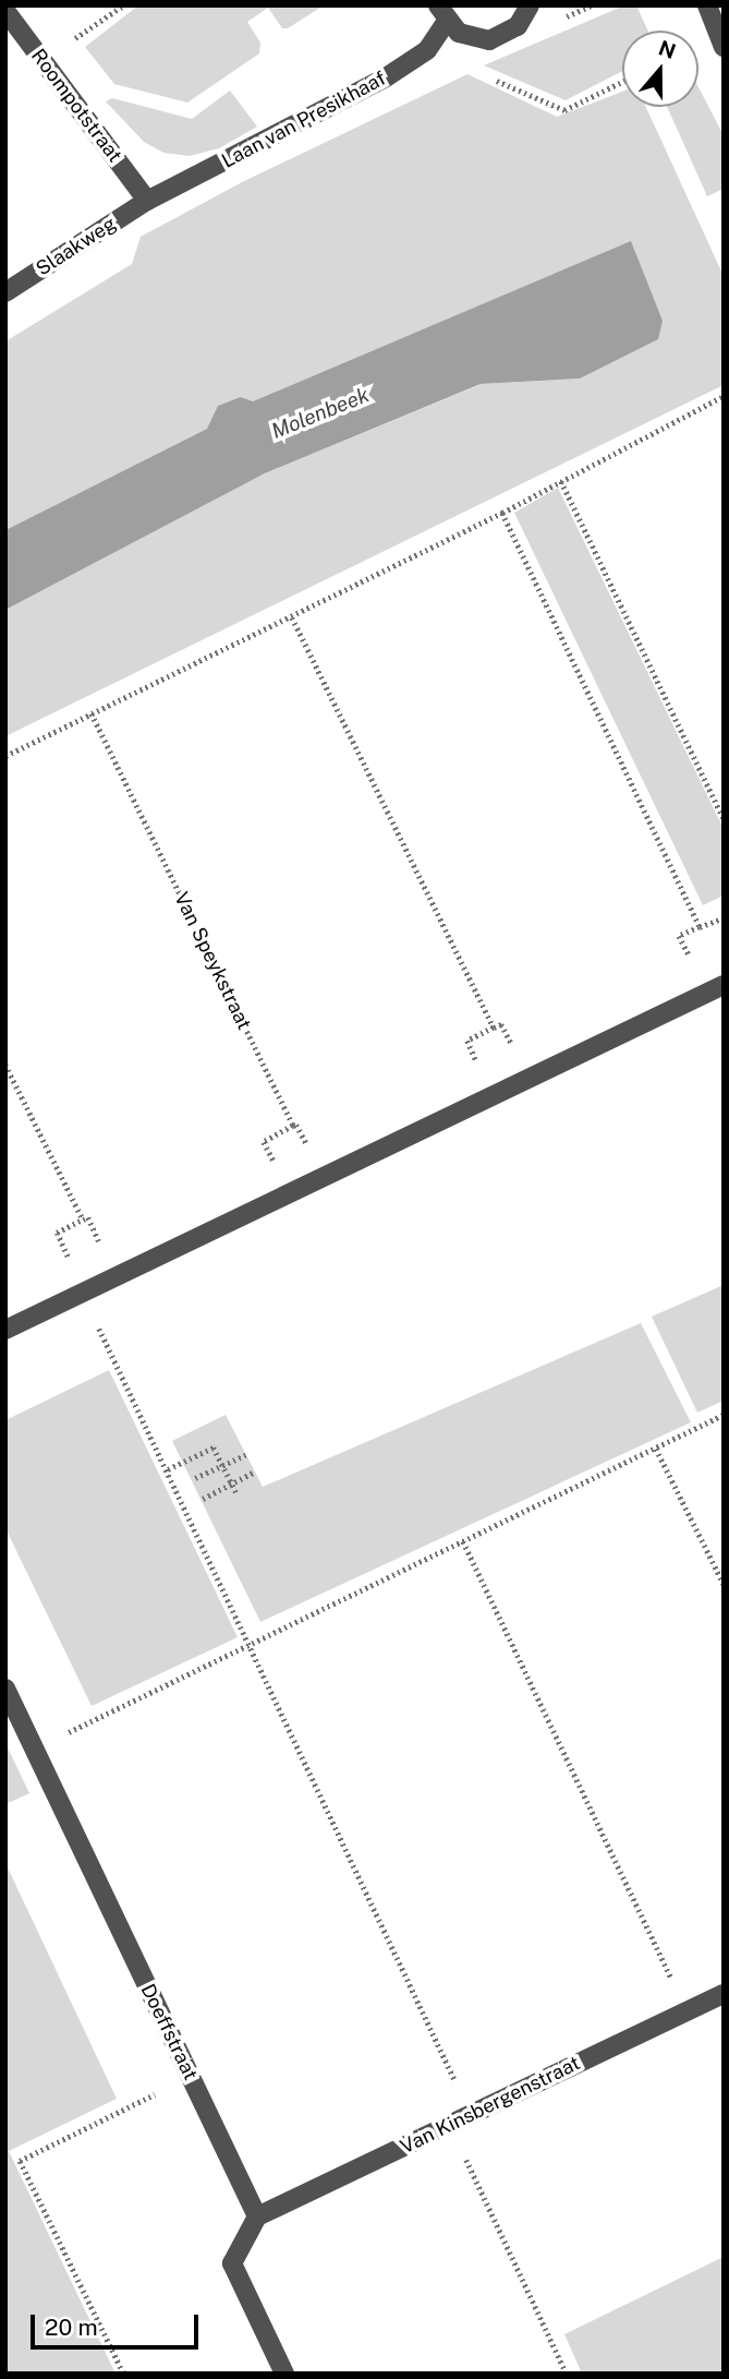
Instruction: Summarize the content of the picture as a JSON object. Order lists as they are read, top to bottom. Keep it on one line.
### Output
{"streets":{"street":["Roompotstraat","Laan van Presikhaaf","Slaakweg","Doeffstraat","Van Kinsbergenstraat"],"path":["Van Speykstraat"]},"crossings":[["Roompotstraat","Laan van Presikhaaf"],["Roompotstraat","Slaakweg"],["Laan van Presikhaaf","Slaakweg"],["Doeffstraat","Van Kinsbergenstraat"]],"water":["Molenbeek"],"scale_bar":"20 m","north":"top"}
